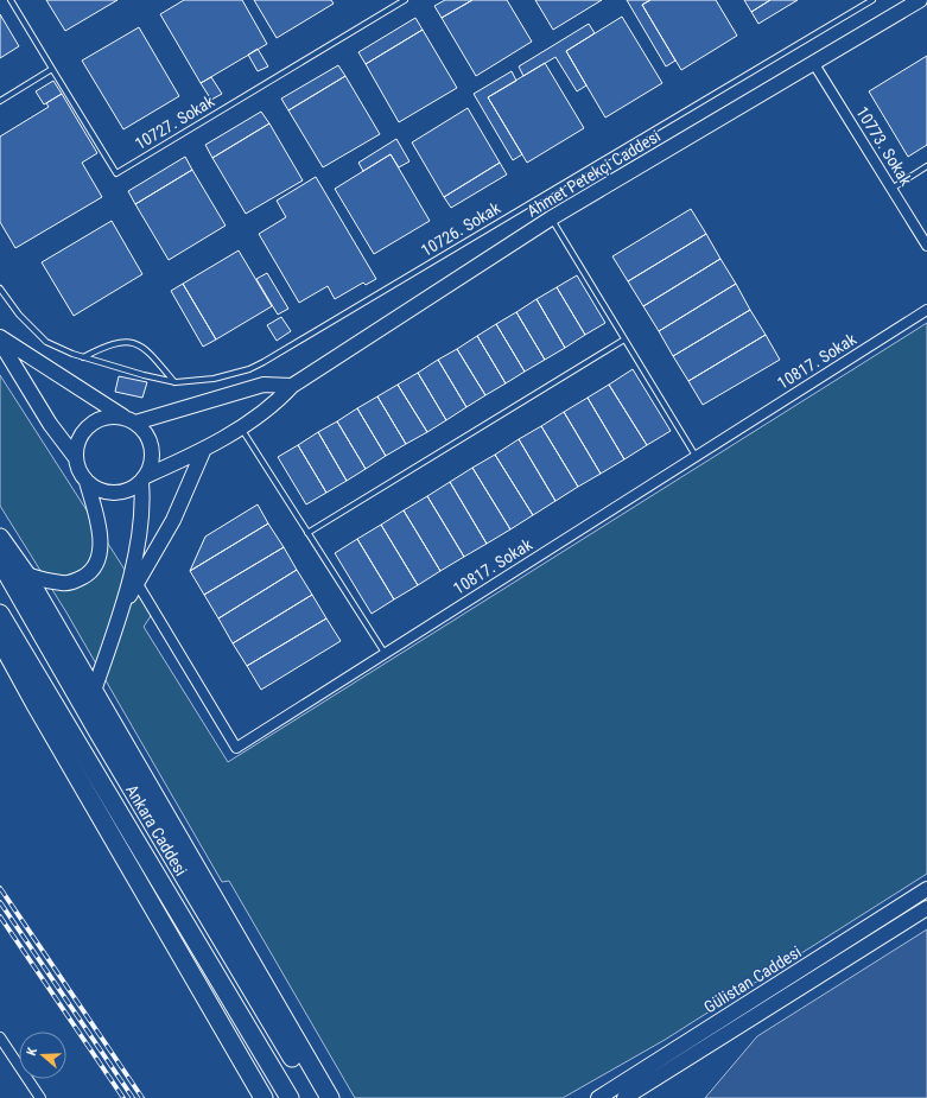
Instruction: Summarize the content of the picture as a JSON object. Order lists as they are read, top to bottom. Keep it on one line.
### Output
{"streets":{"highway":["Ankara Caddesi"],"street":["10773. Sokak","Ahmet Petekçi Caddesi","10817. Sokak","Gülistan Caddesi"],"lane":["10727. Sokak","10726. Sokak"]},"crossings":[["10773. Sokak","Ahmet Petekçi Caddesi"]],"north":"left"}
